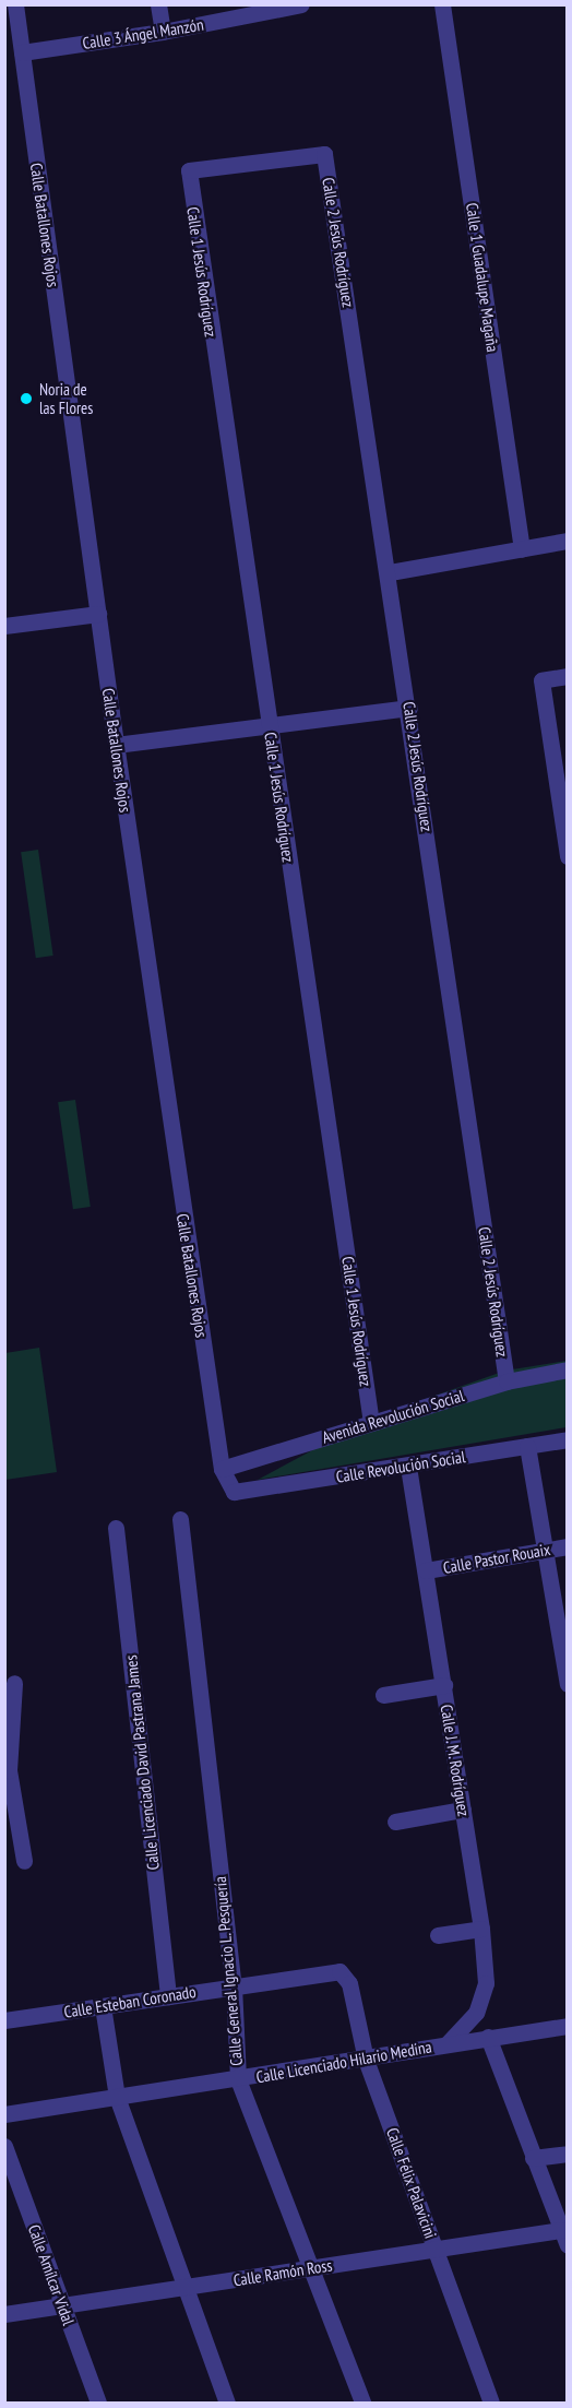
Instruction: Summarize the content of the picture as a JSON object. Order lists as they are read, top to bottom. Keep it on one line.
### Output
{"streets":{"street":["Calle 3 Ángel Manzón","Calle Batallones Rojos","Calle 2 Jesús Rodríguez","Calle 1 Jesús Rodríguez","Calle 1 Guadalupe Magaña","Avenida Revolución Social","Calle Revolución Social","Calle Pastor Rouaix","Calle J. M. Rodríguez","Calle Licenciado David Pastrana James","Calle General Ignacio L. Pesquería","Calle Esteban Coronado","Calle Licenciado Hilario Medina","Calle Félix Palavicini","Calle Ramón Ross","Calle Amílcar Vidal"]},"crossings":[["Calle 3 Ángel Manzón","Calle Batallones Rojos"],["Calle Batallones Rojos","Avenida Revolución Social"],["Calle Batallones Rojos","Calle Revolución Social"],["Calle 2 Jesús Rodríguez","Calle 1 Jesús Rodríguez"],["Calle 2 Jesús Rodríguez","Avenida Revolución Social"],["Calle 1 Jesús Rodríguez","Avenida Revolución Social"],["Calle Revolución Social","Calle J. M. Rodríguez"],["Calle Pastor Rouaix","Calle J. M. Rodríguez"],["Calle J. M. Rodríguez","Calle Licenciado Hilario Medina"],["Calle Licenciado David Pastrana James","Calle Esteban Coronado"],["Calle General Ignacio L. Pesquería","Calle Esteban Coronado"],["Calle General Ignacio L. Pesquería","Calle Licenciado Hilario Medina"],["Calle General Ignacio L. Pesquería","Calle Ramón Ross"],["Calle Esteban Coronado","Calle Félix Palavicini"],["Calle Licenciado Hilario Medina","Calle Félix Palavicini"],["Calle Félix Palavicini","Calle Ramón Ross"],["Calle Ramón Ross","Calle Amílcar Vidal"]],"places":["Noria de las Flores"]}
